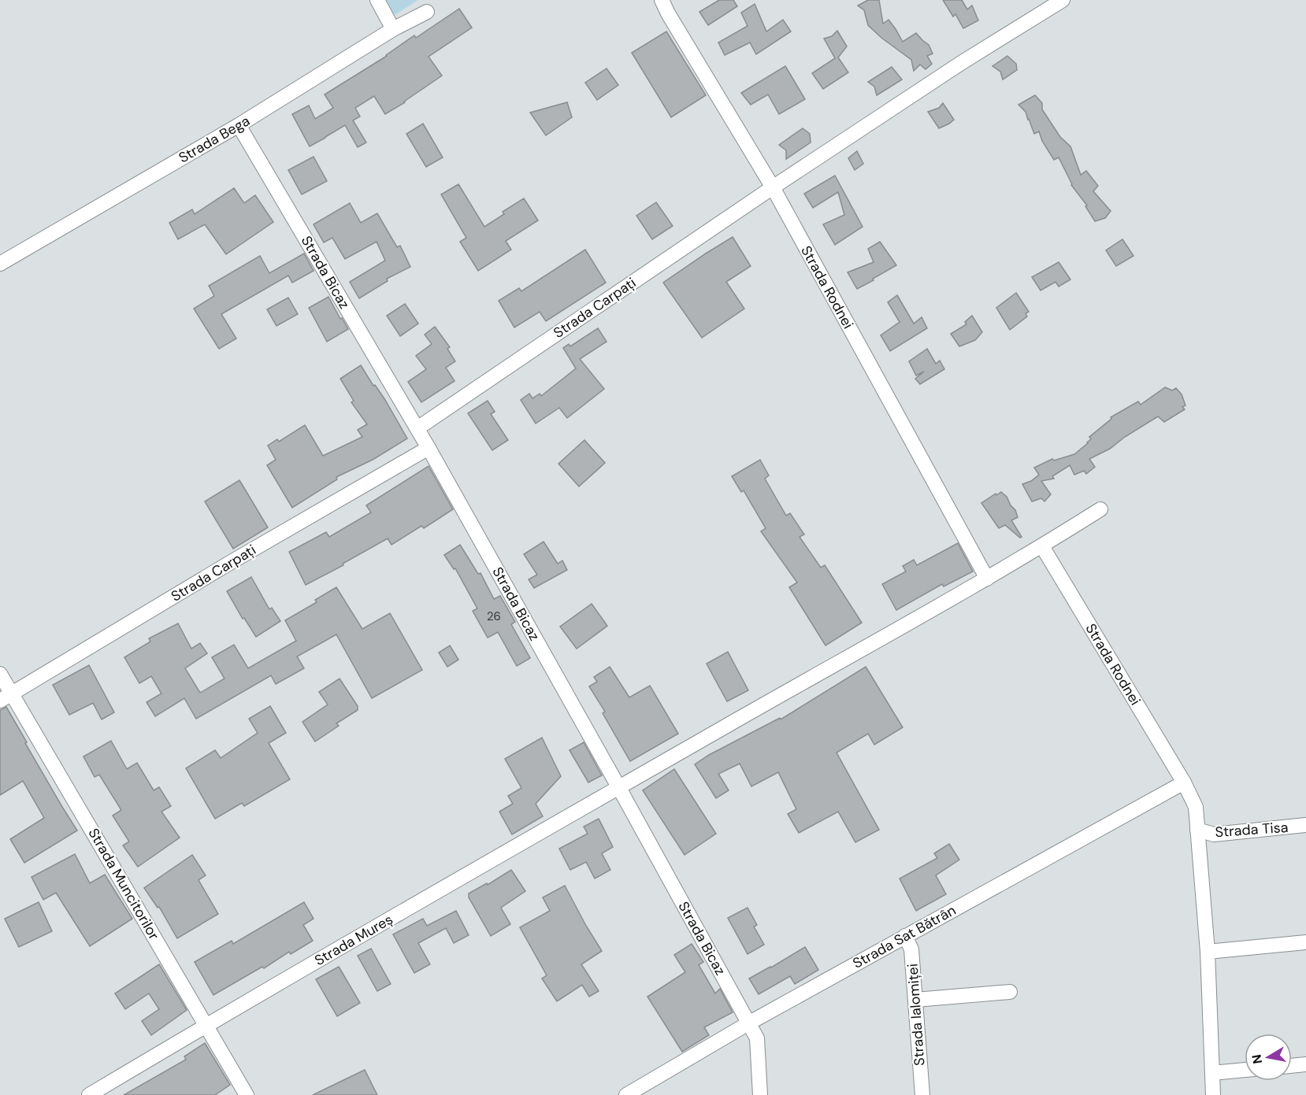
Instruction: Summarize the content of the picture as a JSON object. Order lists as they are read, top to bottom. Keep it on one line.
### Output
{"streets":{"street":["Strada Bega","Strada Bicaz","Strada Rodnei","Strada Carpați","Strada Tisa","Strada Muncitorilor","Strada Sat Bătrân","Strada Mureș","Strada Ialomiței"]},"crossings":[["Strada Bega","Strada Bicaz"],["Strada Bicaz","Strada Carpați"],["Strada Bicaz","Strada Sat Bătrân"],["Strada Bicaz","Strada Mureș"],["Strada Rodnei","Strada Carpați"],["Strada Rodnei","Strada Tisa"],["Strada Rodnei","Strada Sat Bătrân"],["Strada Rodnei","Strada Mureș"],["Strada Carpați","Strada Muncitorilor"],["Strada Muncitorilor","Strada Mureș"],["Strada Sat Bătrân","Strada Ialomiței"]],"house_numbers":["26"],"north":"left"}
